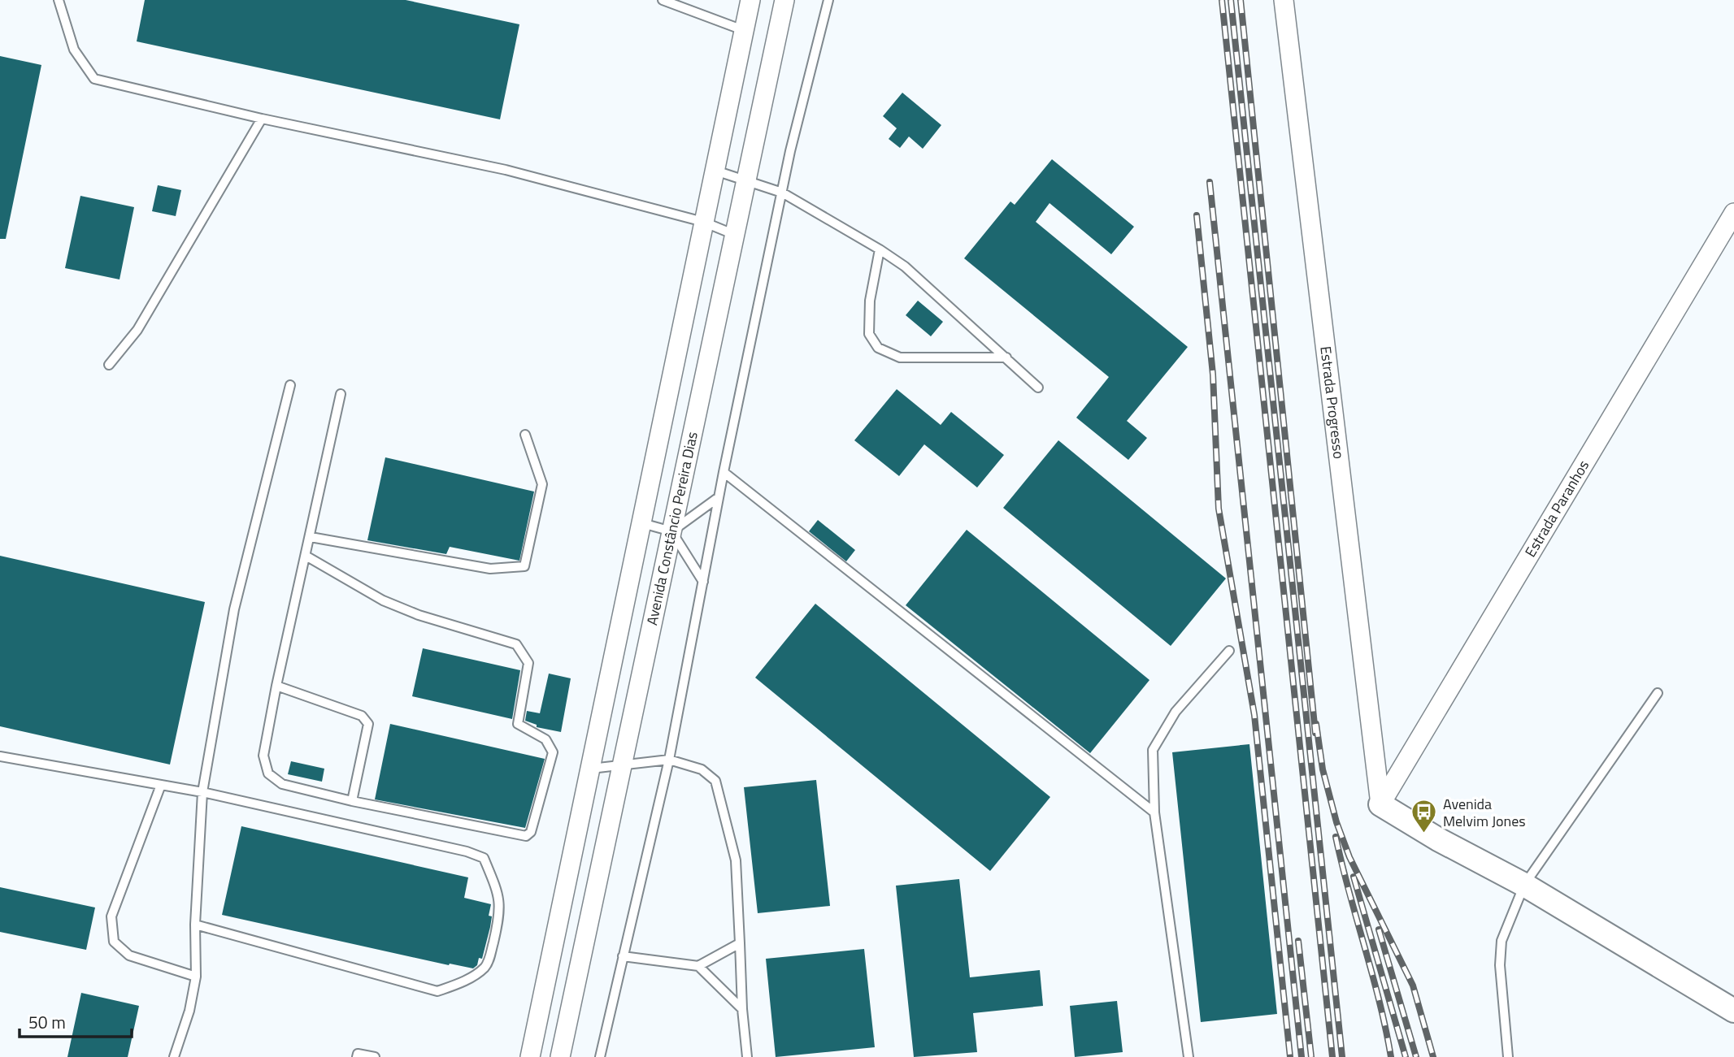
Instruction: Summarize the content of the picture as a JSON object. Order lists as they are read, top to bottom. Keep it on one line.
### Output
{"streets":{"street":["Estrada Progresso","Estrada Paranhos","Avenida Constâncio Pereira Dias"]},"crossings":[["Estrada Progresso","Estrada Paranhos"]],"places":{"bus stop":["Avenida Melvim Jones"]},"scale_bar":"50 m"}
